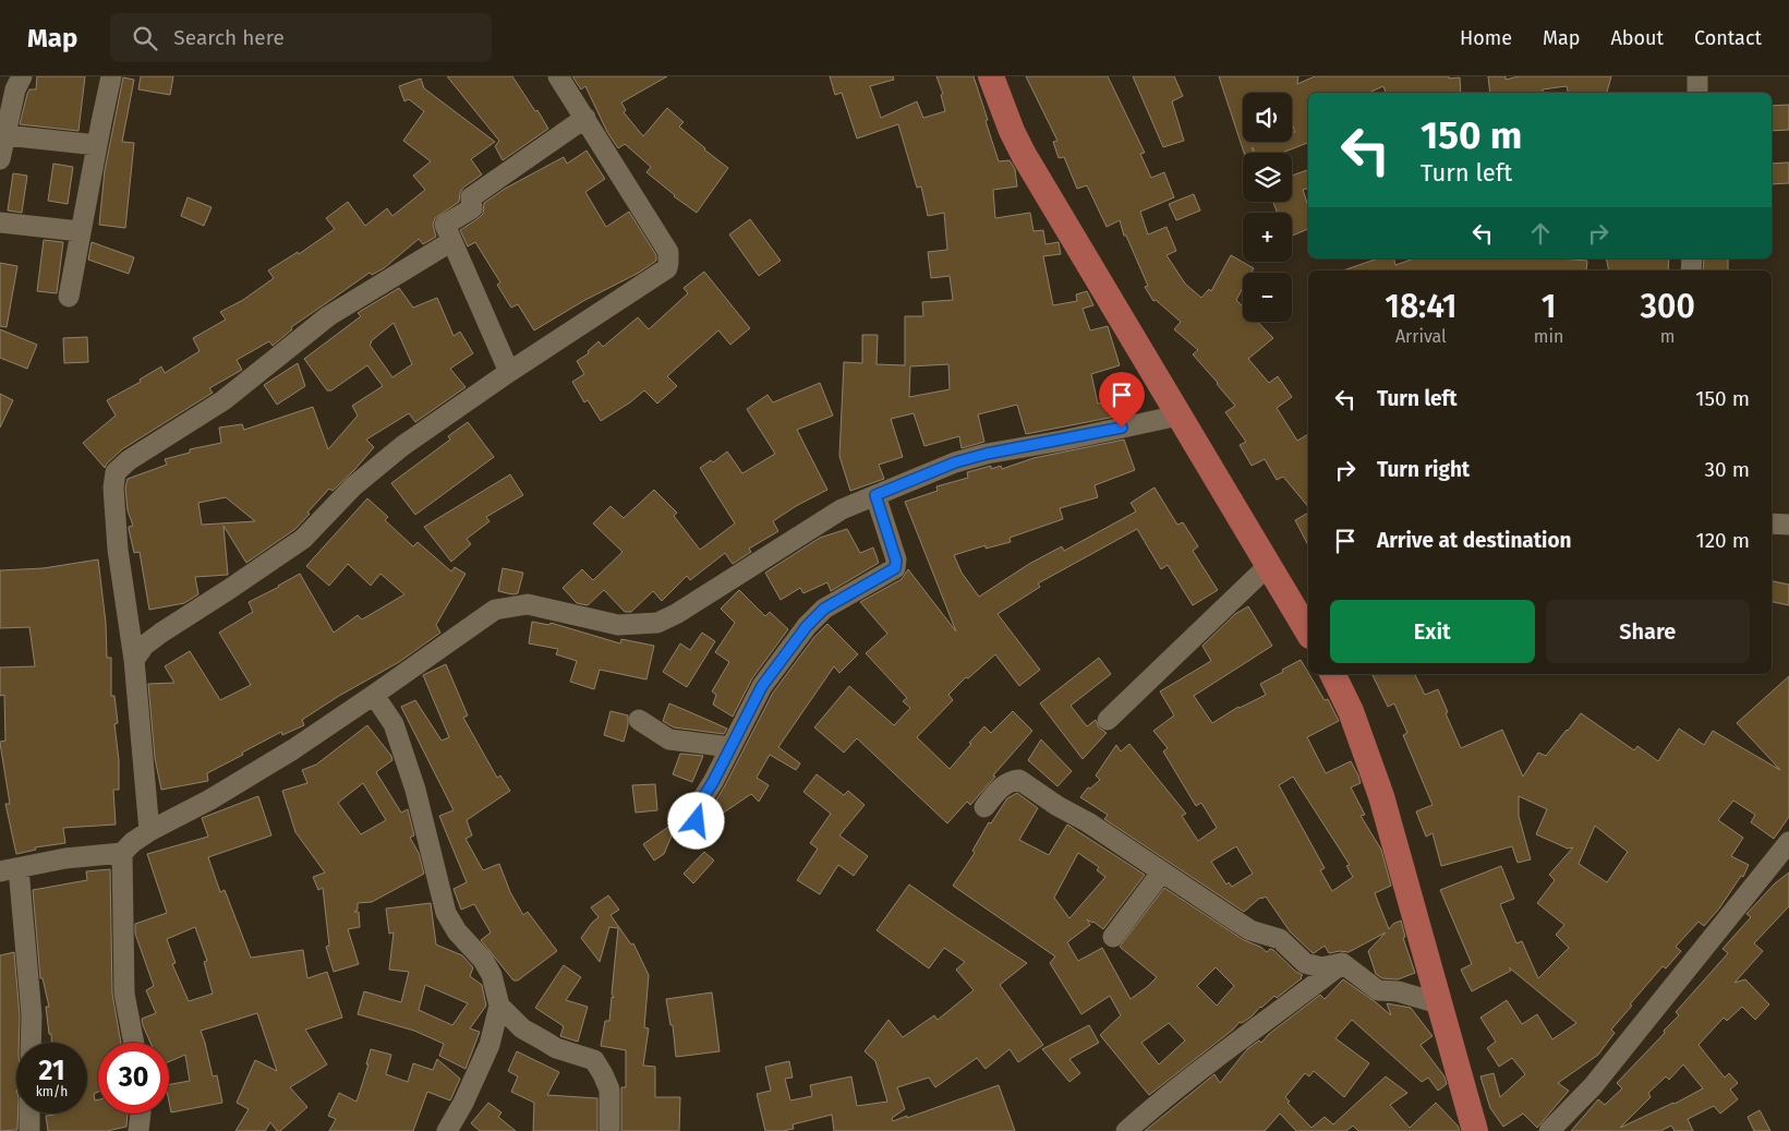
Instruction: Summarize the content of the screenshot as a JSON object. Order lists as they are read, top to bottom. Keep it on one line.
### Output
{"page":{"header":"Map","search":"Search here","nav":["Home","Map","About","Contact"],"map_buttons":["+","−"],"turn":["150 m","Turn left"],"eta":["18:41","Arrival","1","min","300","m"],"list":[{"name":"Turn left","value":"150 m"},{"name":"Turn right","value":"30 m"},{"name":"Arrive at destination","value":"120 m"}],"buttons":["Exit","Share"],"speed":"21 km/h","limit":"30"}}
